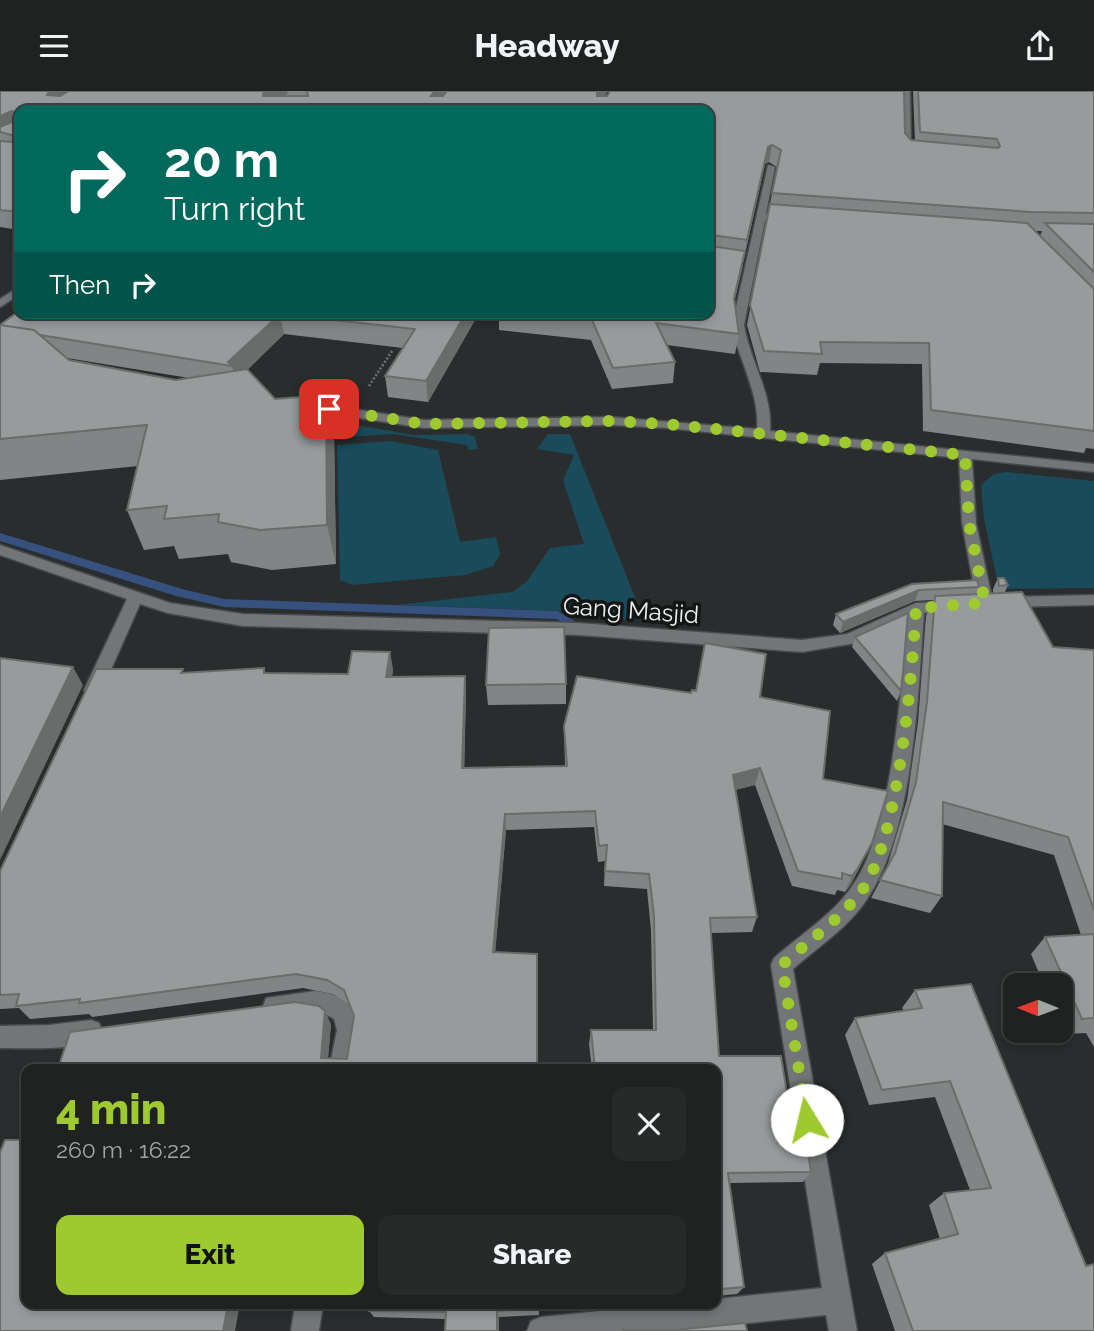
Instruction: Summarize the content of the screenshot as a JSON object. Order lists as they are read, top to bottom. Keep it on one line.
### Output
{"streets":{"street":["Gang Masjid"]},"north":"left","page":{"header":"Headway","turn":["20 m","Turn right"],"then":"Then","heading":["4 min","260 m · 16:22"],"buttons":["Exit","Share"]}}
